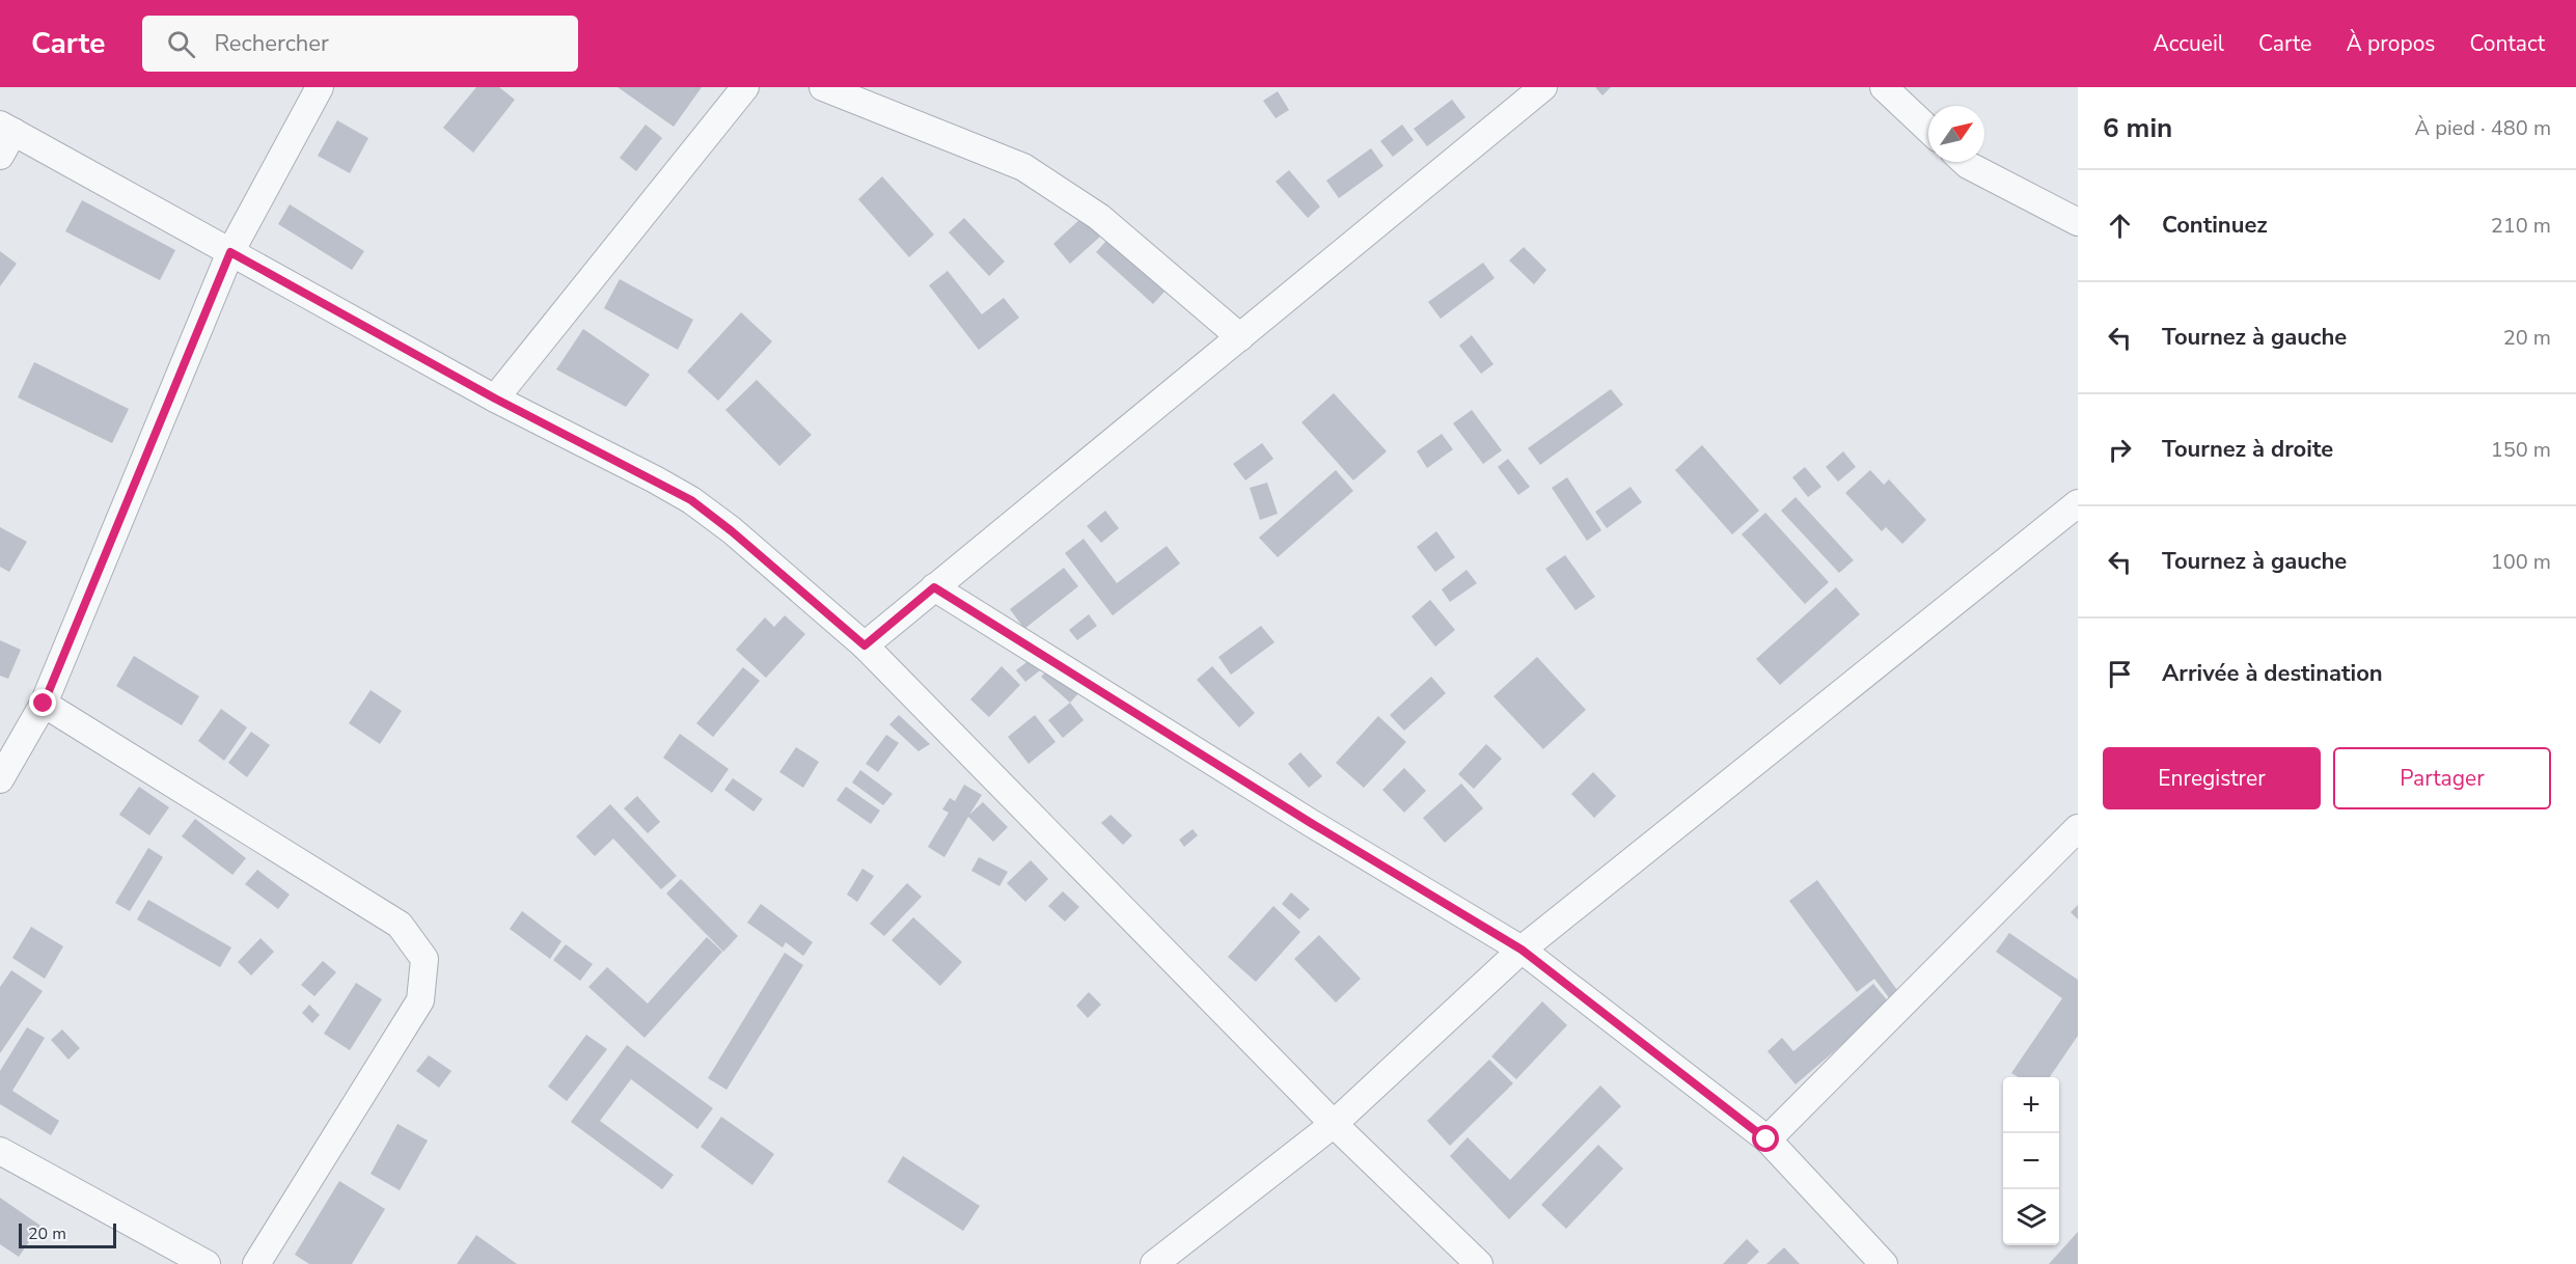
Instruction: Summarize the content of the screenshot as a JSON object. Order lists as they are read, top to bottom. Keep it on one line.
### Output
{"scale_bar":"20 m","north":"top right","page":{"header":"Carte","search":"Rechercher","nav":["Accueil","Carte","À propos","Contact"],"heading":["6 min","À pied · 480 m"],"list":[["Continuez","210 m"],["Tournez à gauche","20 m"],["Tournez à droite","150 m"],["Tournez à gauche","100 m"],"Arrivée à destination"],"buttons":["Enregistrer","Partager"],"map_buttons":["+","−"],"scale":"20 m"}}
